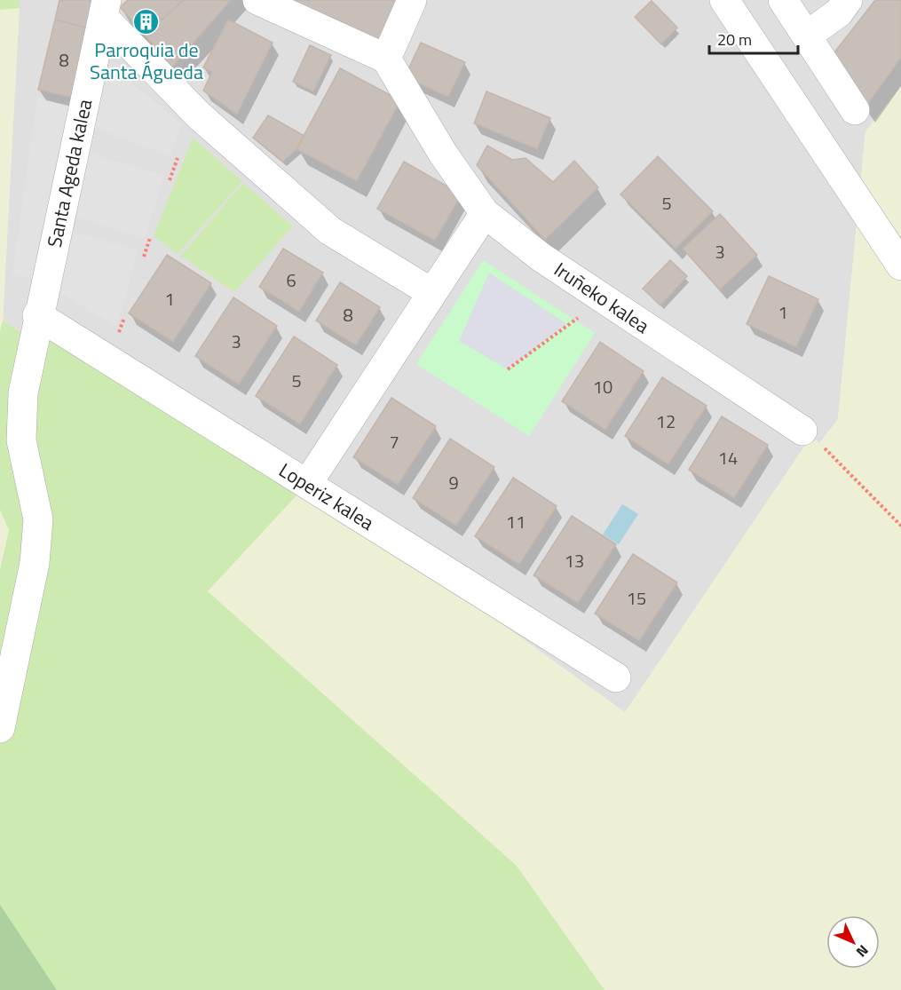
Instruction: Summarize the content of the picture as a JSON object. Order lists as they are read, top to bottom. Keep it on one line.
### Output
{"streets":{"street":["Santa Ageda kalea","Iruñeko kalea","Loperiz kalea"]},"crossings":[["Santa Ageda kalea","Loperiz kalea"]],"places":{"building":["Parroquia de Santa Águeda"]},"house_numbers":["8","5","3","6","1","1","8","3","5","10","12","7","14","9","11","13","15"],"scale_bar":"20 m","north":"bottom right"}
